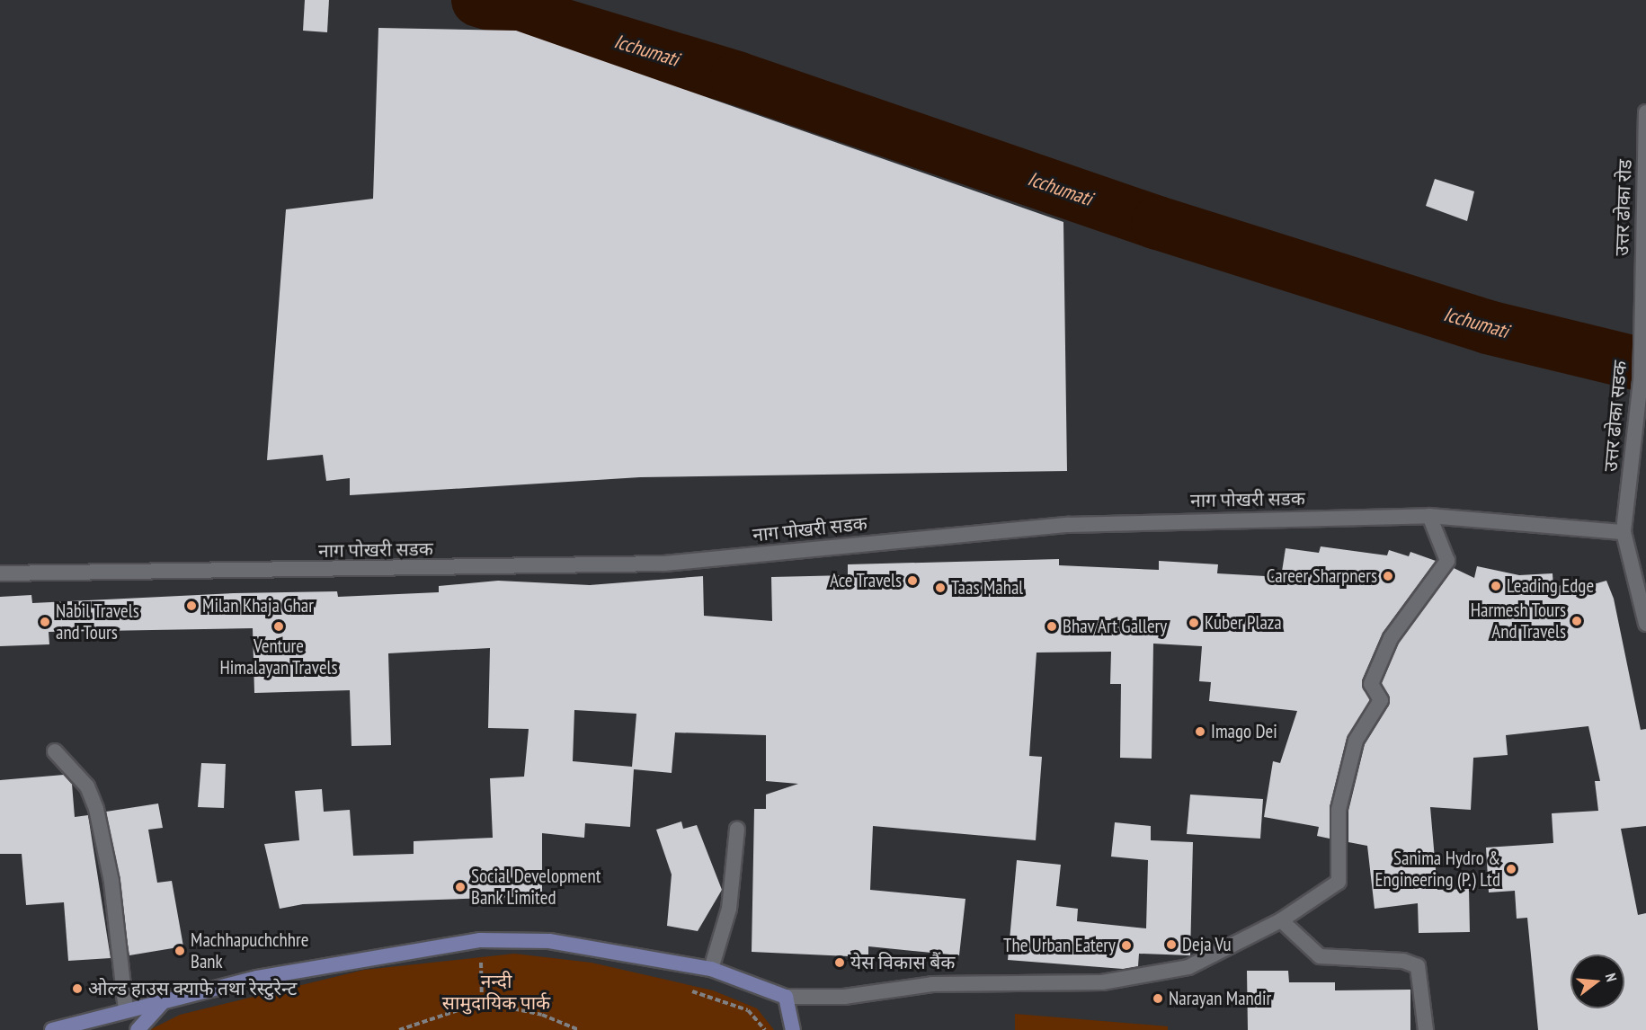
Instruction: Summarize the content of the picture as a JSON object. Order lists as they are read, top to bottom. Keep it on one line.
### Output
{"streets":{"main road":["उत्तर ढोका रोड","उत्तर ढोका सडक","नाग पोखरी सडक"]},"crossings":[["उत्तर ढोका रोड","उत्तर ढोका सडक"],["उत्तर ढोका सडक","नाग पोखरी सडक"]],"water":["Icchumati"],"parks":["नन्दी सामुदायिक पार्क"],"places":["Career Sharpners","Ace Travels","Leading Edge","Taas Mahal","Milan Khaja Ghar","Harmesh Tours And Travels","Nabil Travels and Tours","Kuber Plaza","Venture Himalayan Travels","Bhav Art Gallery","Imago Dei","Sanima Hydro & Engineering (P.) Ltd","Social Development Bank Limited","Deja Vu","The Urban Eatery","Machhapuchchhre Bank","येस विकास बैंक","ओल्ड हाउस क्याफे तथा रेस्टुरेन्ट","Narayan Mandir"],"north":"right"}
